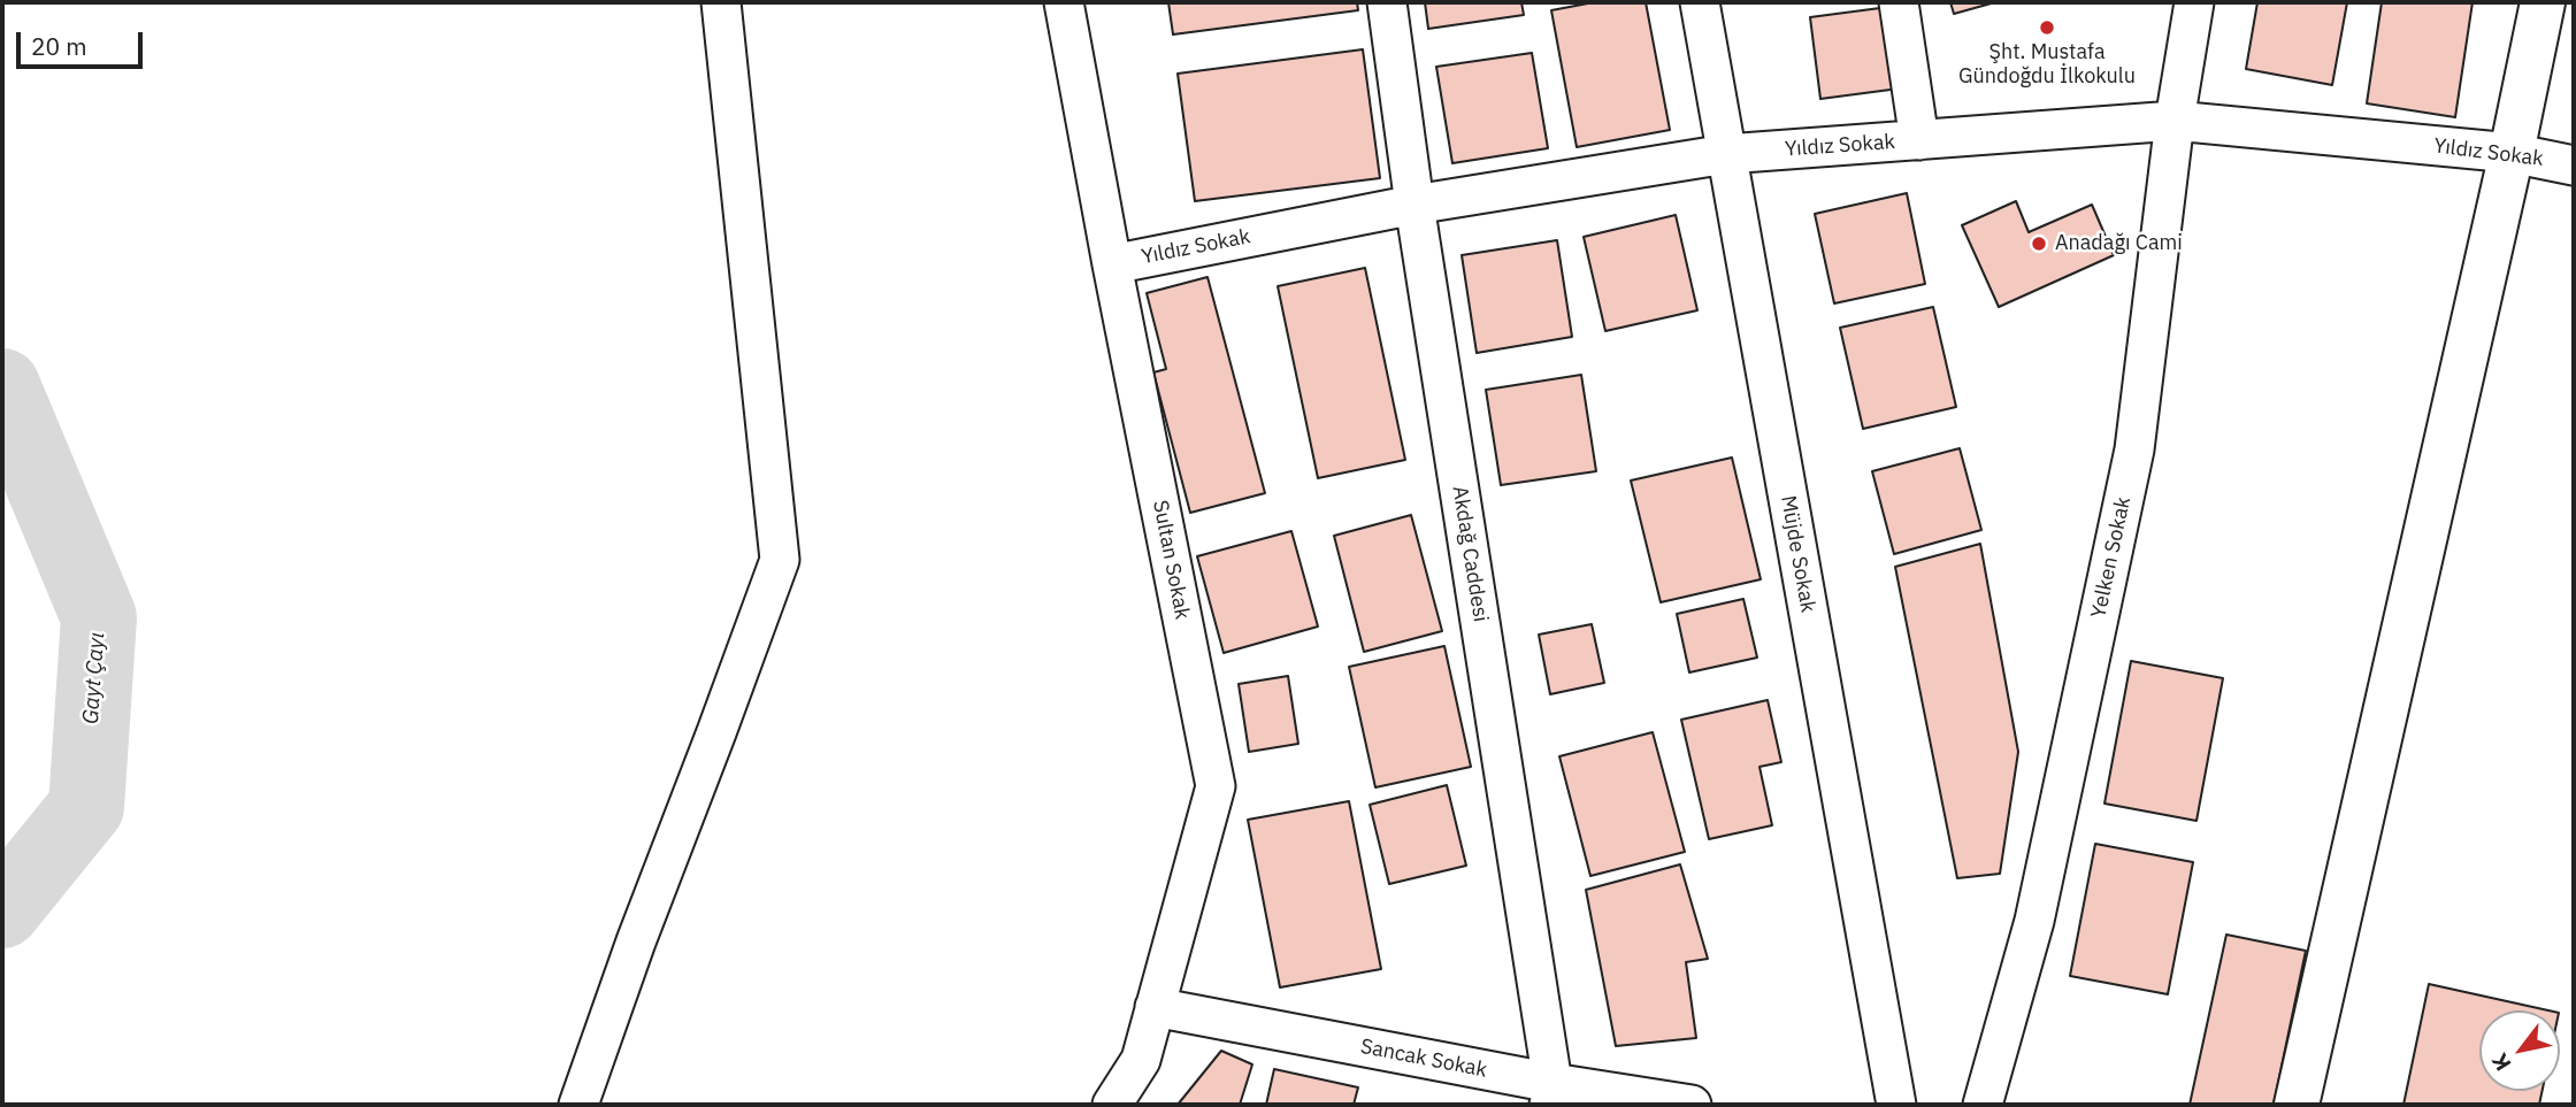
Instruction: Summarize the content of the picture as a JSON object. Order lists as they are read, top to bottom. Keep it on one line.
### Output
{"streets":{"street":["Yıldız Sokak","Akdağ Caddesi","Müjde Sokak","Yelken Sokak","Sultan Sokak","Sancak Sokak"]},"crossings":[["Yıldız Sokak","Akdağ Caddesi"],["Yıldız Sokak","Müjde Sokak"],["Yıldız Sokak","Yelken Sokak"],["Yıldız Sokak","Sultan Sokak"],["Akdağ Caddesi","Sancak Sokak"],["Sultan Sokak","Sancak Sokak"]],"water":["Gayt Çayı"],"places":["Şht. Mustafa Gündoğdu İlkokulu","Anadağı Cami"],"scale_bar":"20 m","north":"bottom left"}
